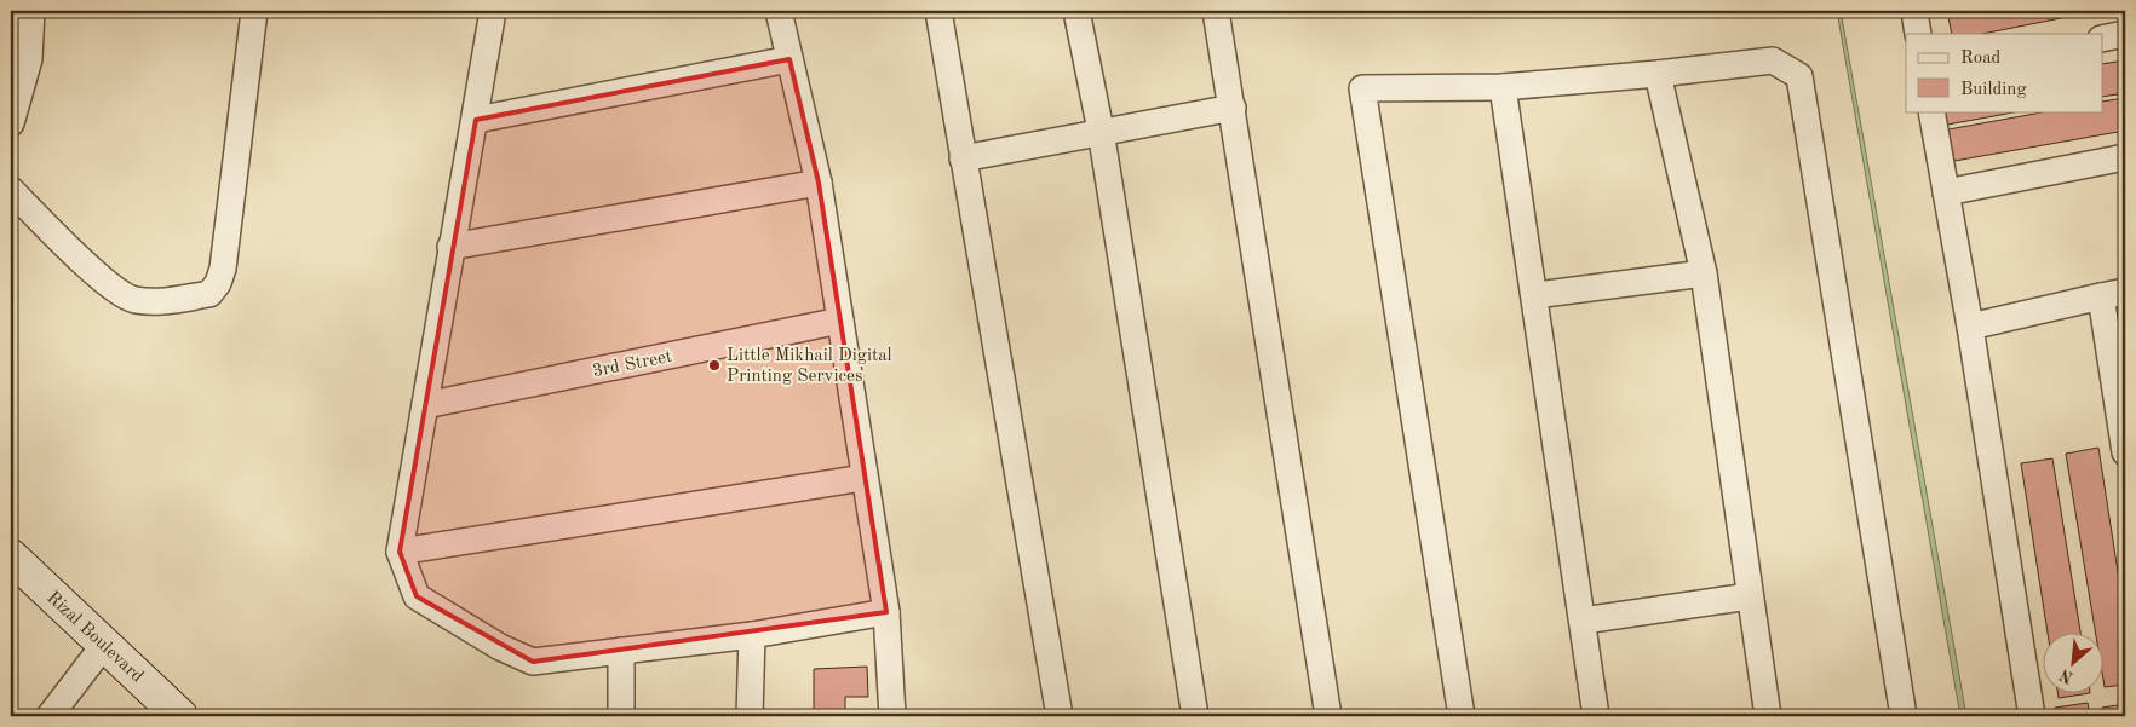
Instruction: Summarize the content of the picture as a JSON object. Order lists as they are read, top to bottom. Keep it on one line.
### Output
{"streets":{"main road":["Rizal Boulevard"],"street":["3rd Street"]},"places":["Little Mikhail Digital Printing Services"],"legend":["Road","Building"],"north":"bottom left"}
